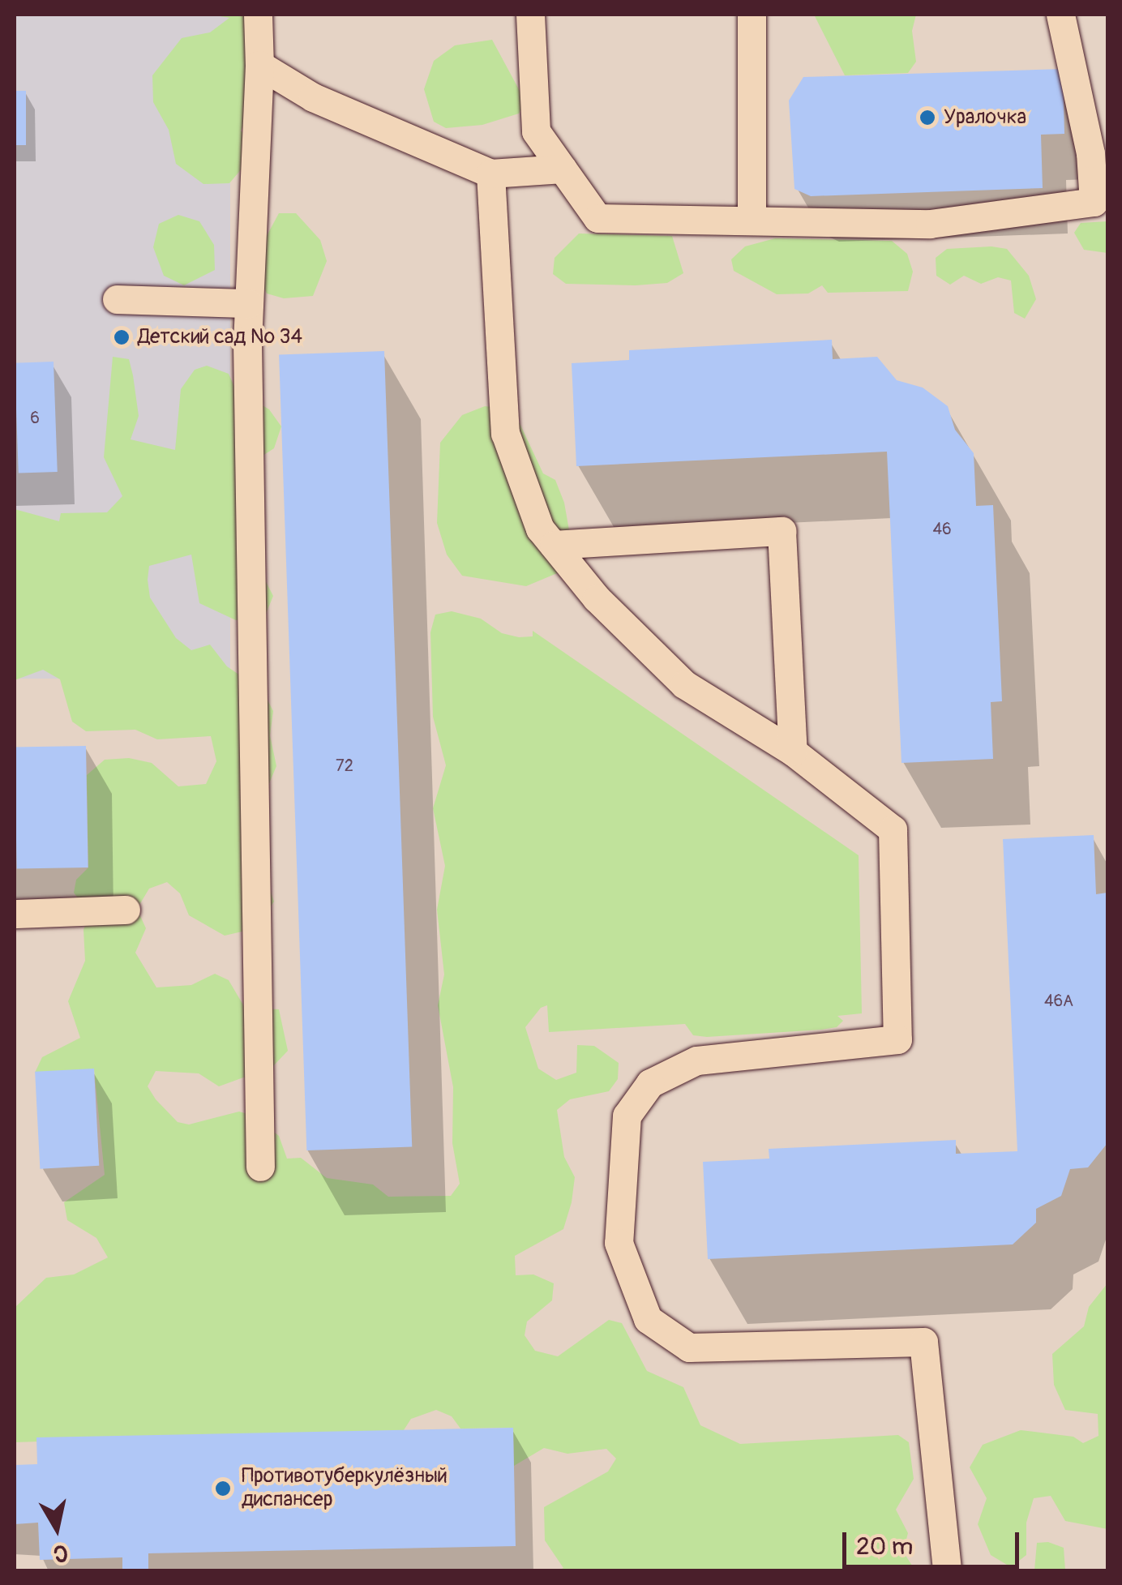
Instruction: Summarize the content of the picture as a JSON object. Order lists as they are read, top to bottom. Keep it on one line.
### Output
{"places":["Уралочка","Детский сад № 34","Противотуберкулёзный диспансер"],"house_numbers":["6","46","72","46А"],"scale_bar":"20 m","north":"bottom"}
